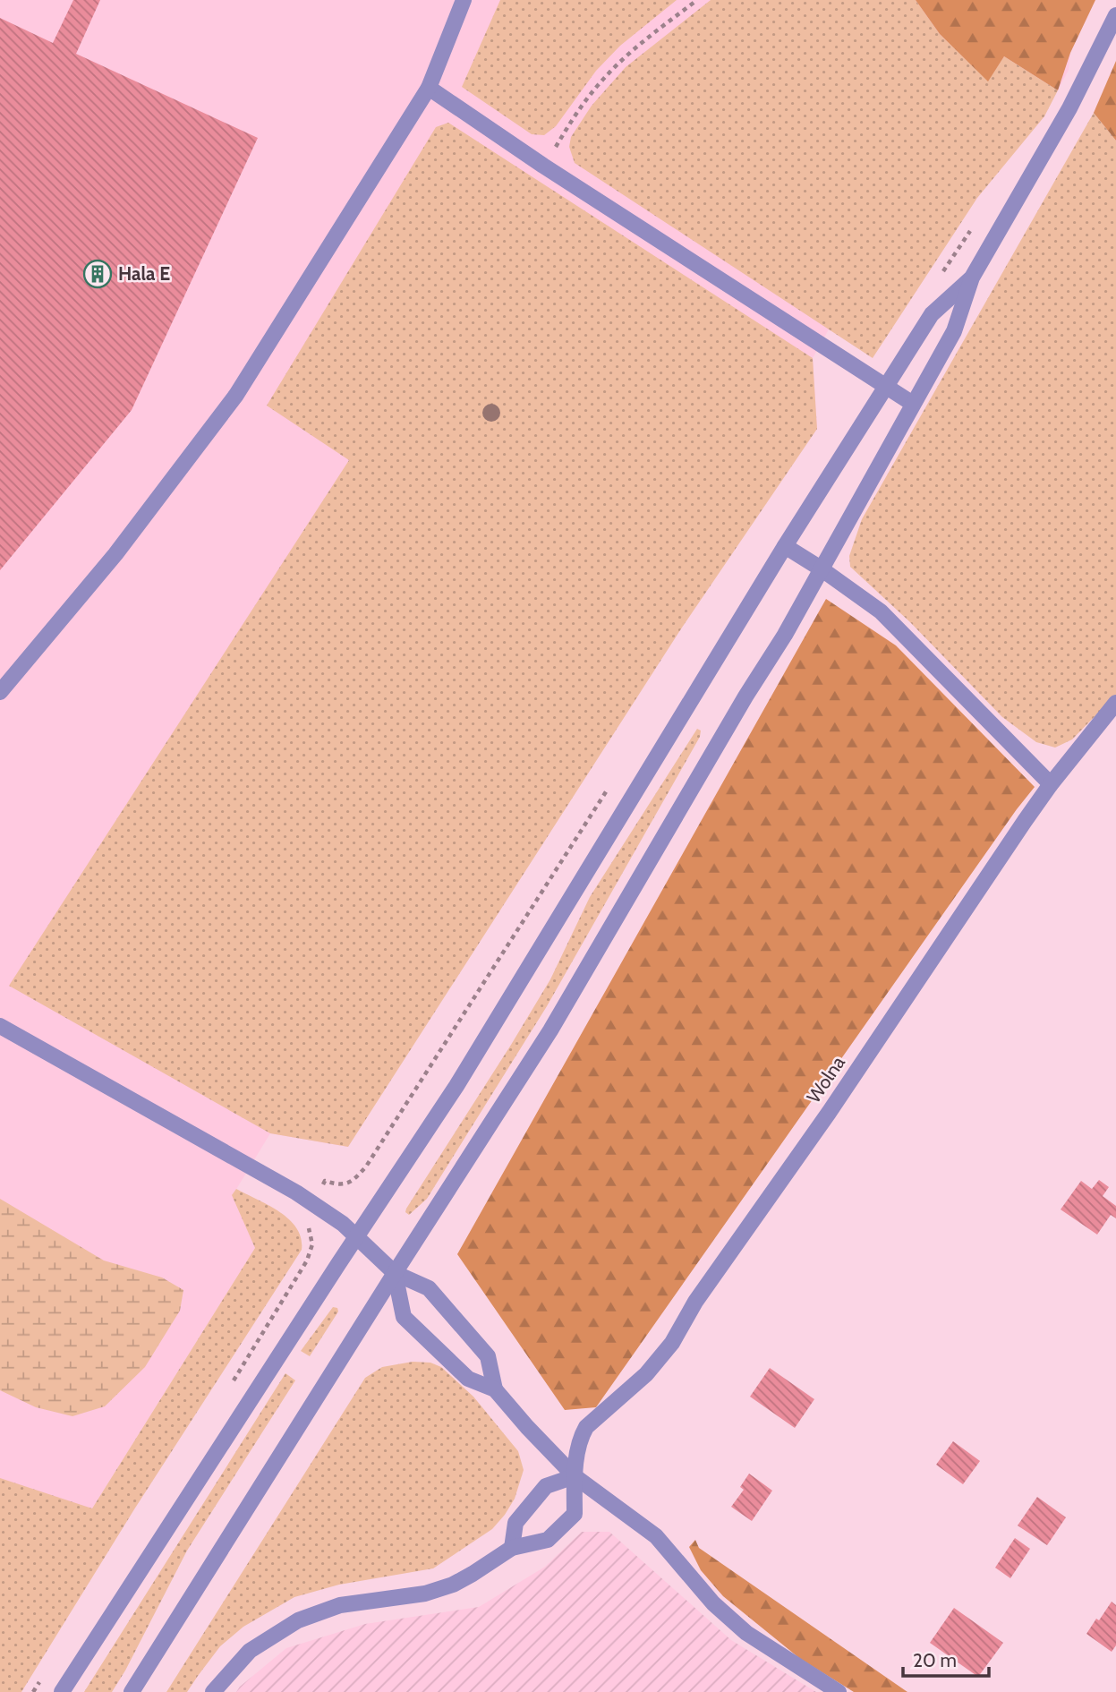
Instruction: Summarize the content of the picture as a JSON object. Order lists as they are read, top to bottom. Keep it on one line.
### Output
{"streets":{"street":["Wolna"]},"places":{"building":["Hala E"]},"scale_bar":"20 m"}
